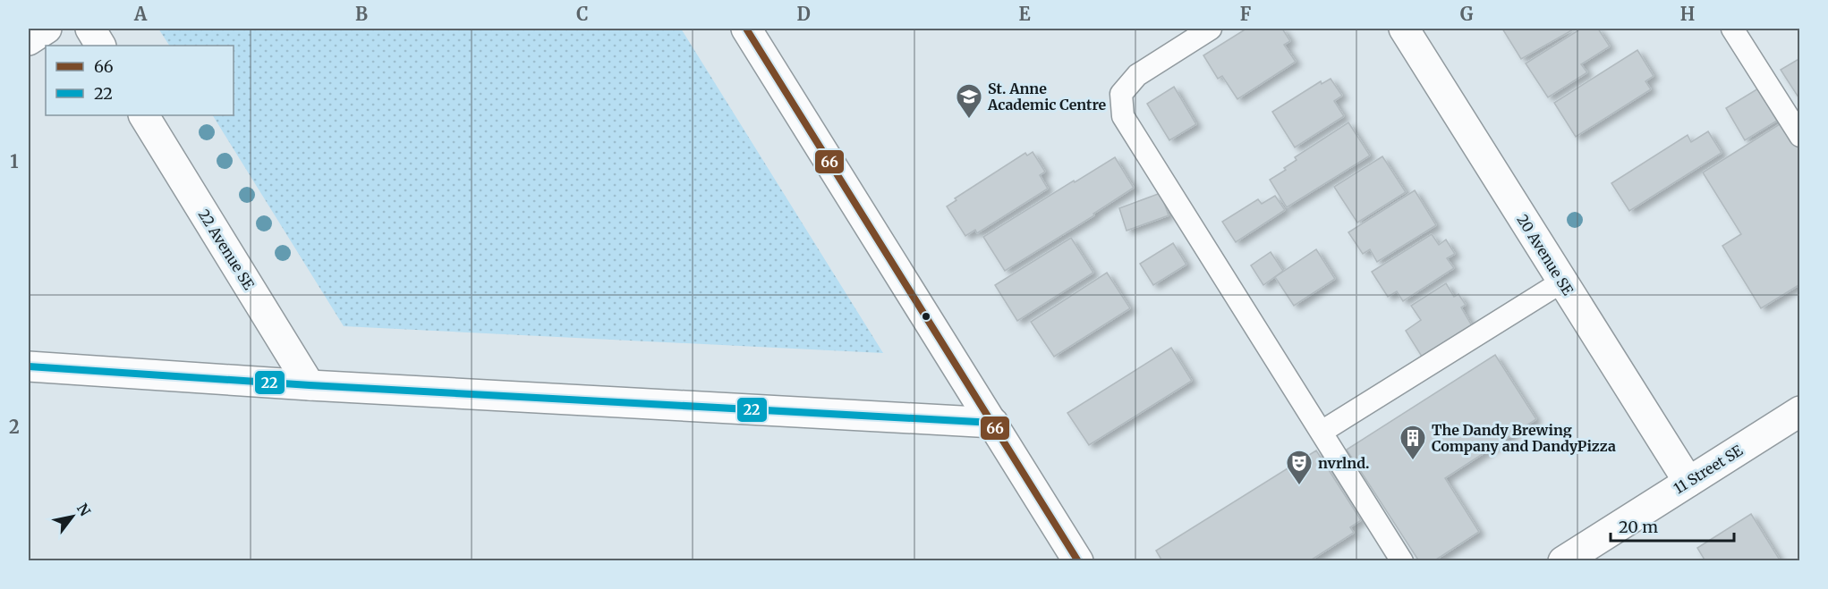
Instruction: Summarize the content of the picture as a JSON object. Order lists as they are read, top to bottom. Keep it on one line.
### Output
{"streets":{"street":["22 Avenue SE","20 Avenue SE","11 Street SE"]},"crossings":[["20 Avenue SE","11 Street SE"]],"places":{"school or university":["St. Anne Academic Centre"],"building":["The Dandy Brewing Company and DandyPizza"],"theatre":["nvrlnd."]},"lines":["transit line 66","transit line 22"],"legend":["66","22"],"scale_bar":"20 m","north":"top right","grid":{"columns":["A","B","C","D","E","F","G","H"],"rows":["1","2"]}}
